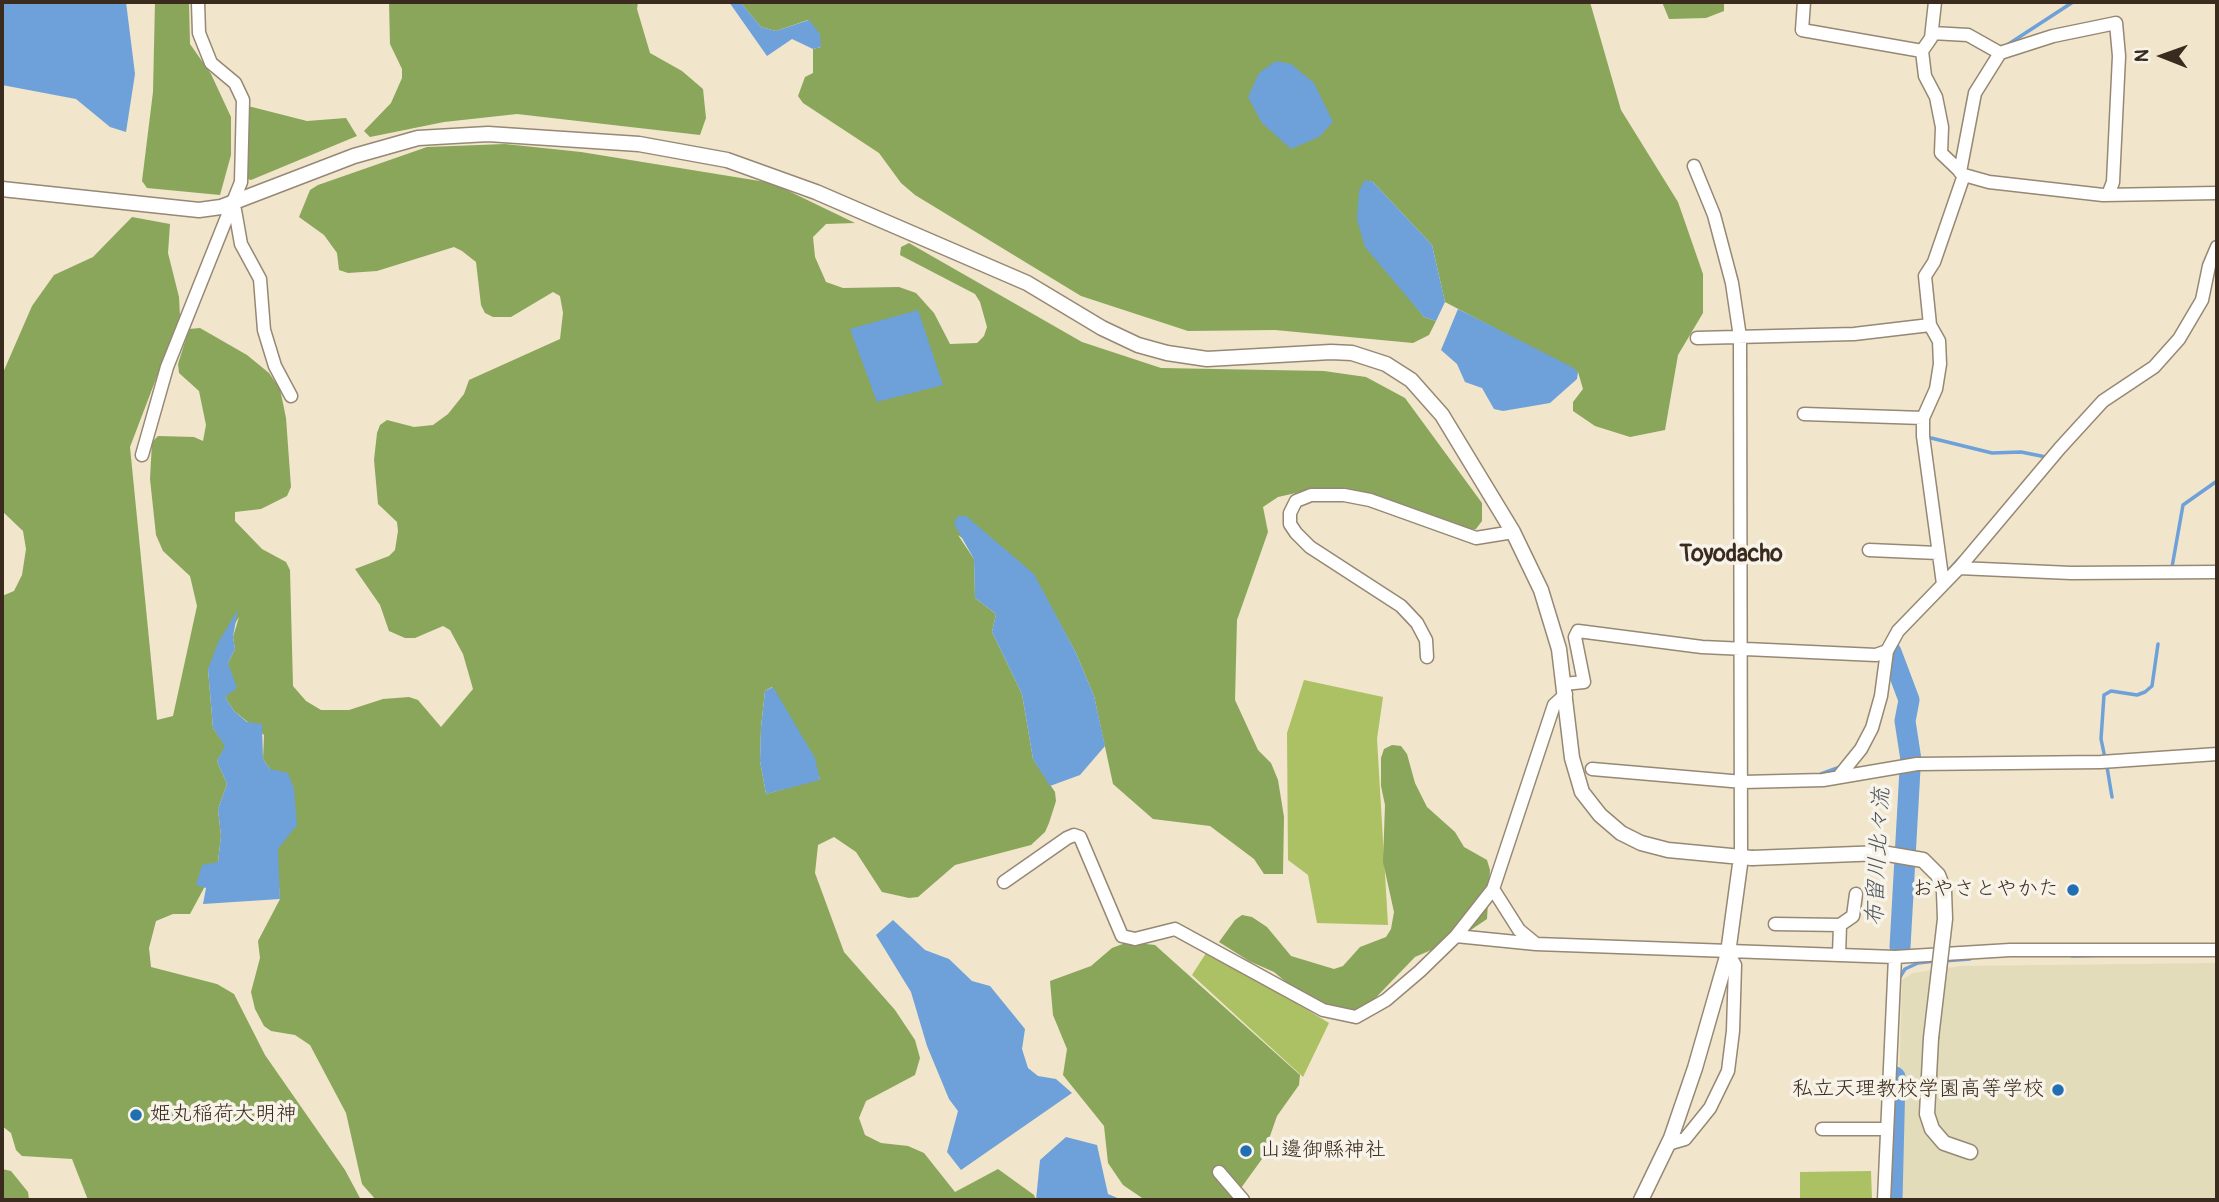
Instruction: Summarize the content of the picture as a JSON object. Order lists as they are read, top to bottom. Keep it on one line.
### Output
{"districts":["Toyodacho"],"water":["布留川北々流"],"places":["おやさとやかた","私立天理教校学園高等学校","姫丸稲荷大明神","山邊御縣神社"],"north":"left"}
